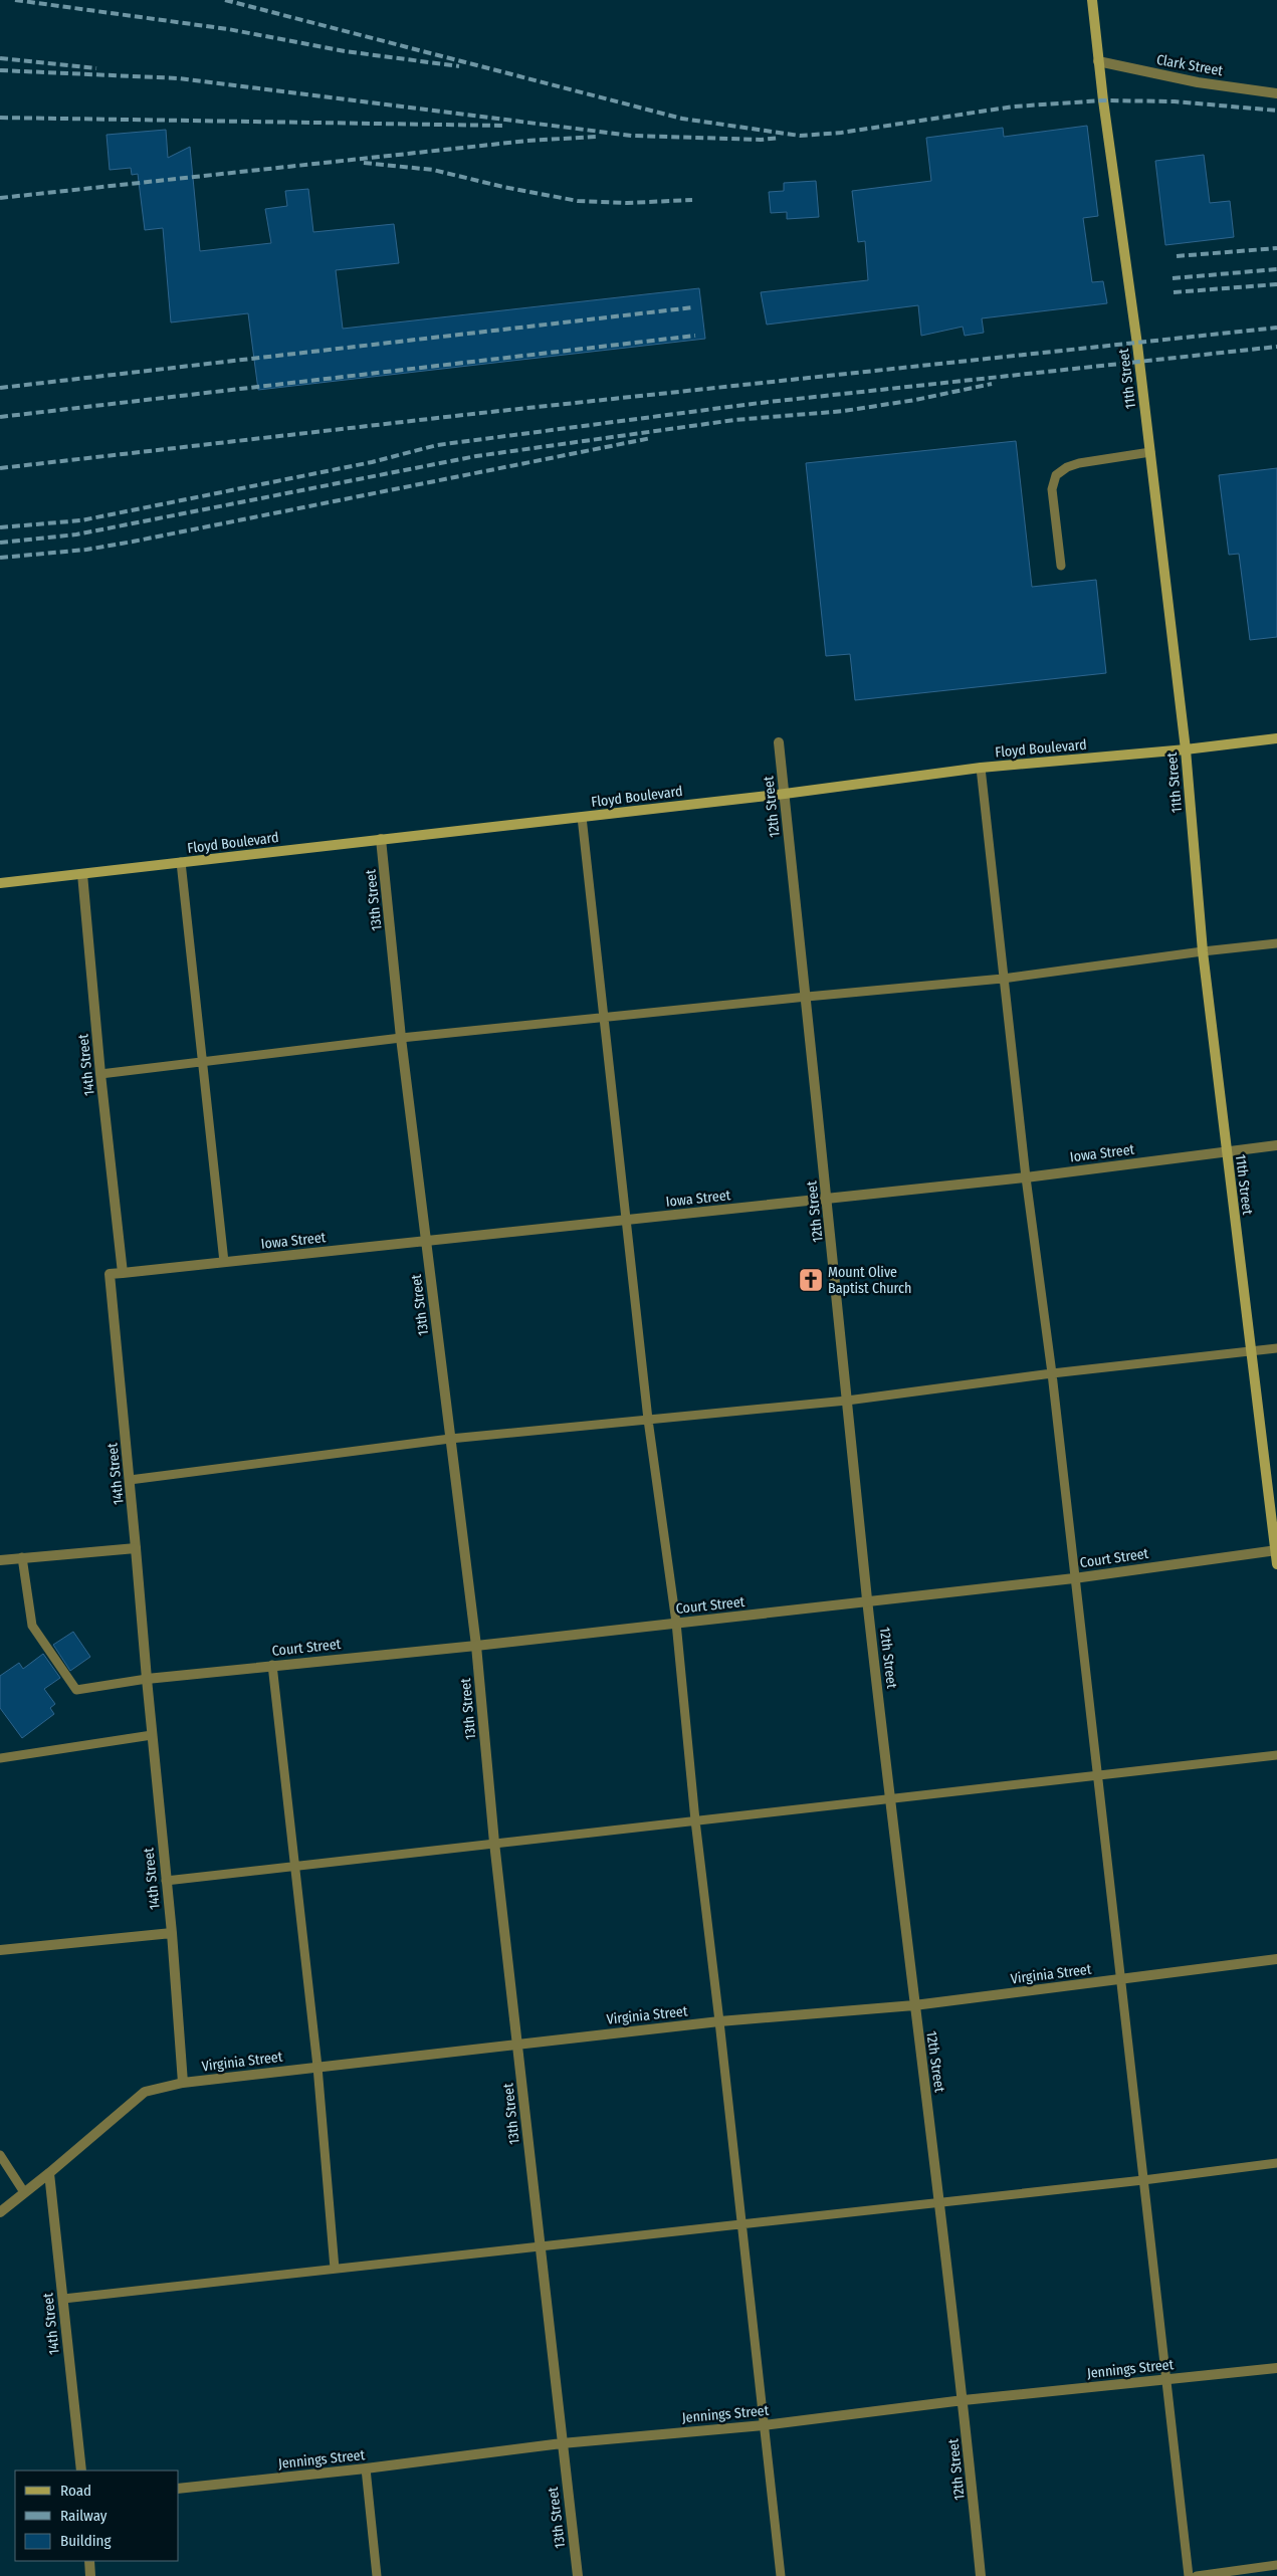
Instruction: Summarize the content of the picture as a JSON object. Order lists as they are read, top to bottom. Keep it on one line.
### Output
{"streets":{"main road":["11th Street","Floyd Boulevard"],"street":["Clark Street","12th Street","13th Street","14th Street","Iowa Street","Court Street","Virginia Street","Jennings Street"]},"crossings":[["Clark Street","11th Street"],["11th Street","Floyd Boulevard"],["11th Street","Iowa Street"],["11th Street","Court Street"],["Floyd Boulevard","12th Street"],["Floyd Boulevard","13th Street"],["Floyd Boulevard","14th Street"],["12th Street","Iowa Street"],["12th Street","Court Street"],["12th Street","Virginia Street"],["12th Street","Jennings Street"],["13th Street","Iowa Street"],["13th Street","Court Street"],["13th Street","Virginia Street"],["13th Street","Jennings Street"],["14th Street","Iowa Street"],["14th Street","Court Street"],["14th Street","Virginia Street"]],"places":{"church":["Mount Olive Baptist Church"]},"legend":["Road","Railway","Building"]}
